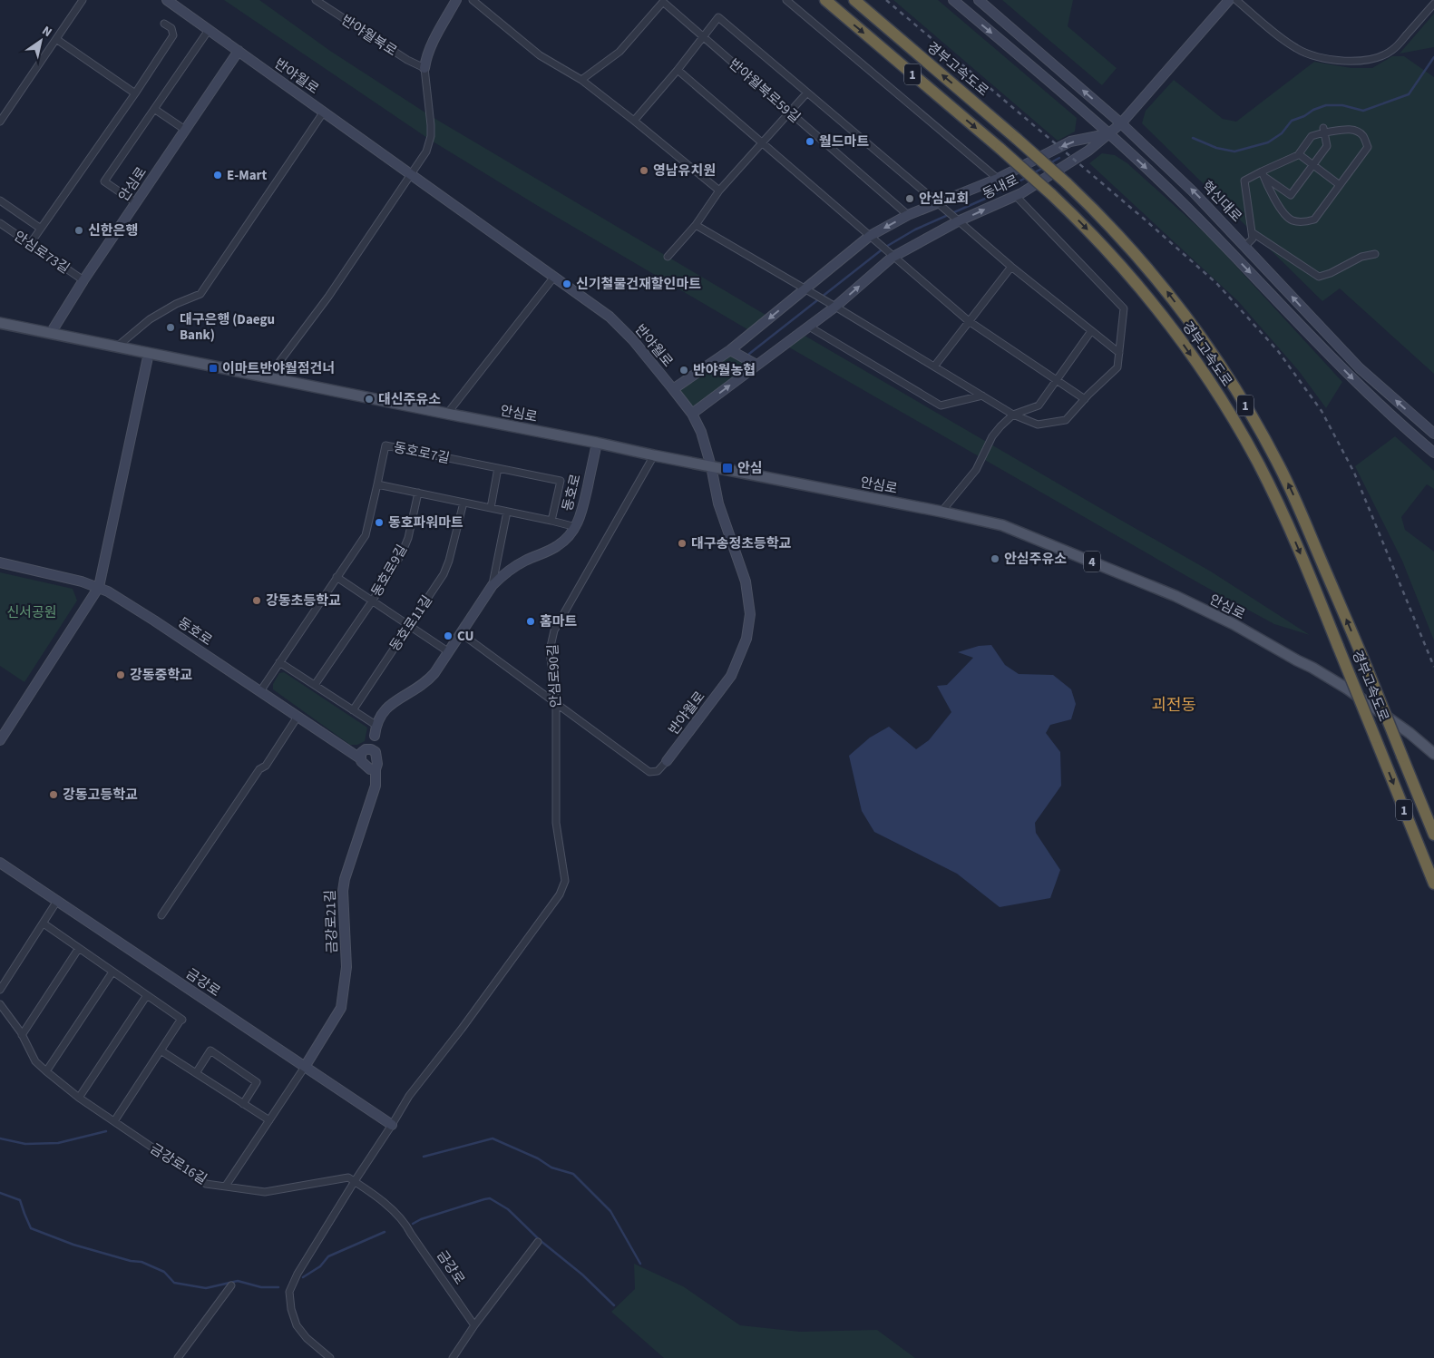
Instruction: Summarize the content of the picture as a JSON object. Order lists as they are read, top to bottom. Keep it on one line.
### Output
{"streets":{"highway":["경부고속도로","1"],"main road":["안심로","4"],"street":["반야월북로","반야월로","반야월북로59길","동내로","혁신대로","안심로73길","동호로7길","동호로","동호로9길","동호로11길","안심로90길","금강로21길","금강로","금강로16길"]},"crossings":[["반야월로","안심로"],["반야월로","동내로"],["안심로","안심로73길"],["안심로","동호로"],["안심로","안심로90길"],["동내로","혁신대로"],["동호로7길","동호로"],["동호로","금강로21길"],["안심로90길","금강로"],["금강로21길","금강로"],["금강로21길","금강로16길"],["금강로","금강로16길"]],"districts":["괴전동"],"parks":["신서공원"],"places":{"other":["월드마트","영남유치원","E-Mart","안심교회","신한은행","신기철물건재할인마트","대구은행 (Daegu Bank)","반야월농협","대신주유소","동호파워마트","대구송정초등학교","안심주유소","강동초등학교","홈마트","CU","강동중학교","강동고등학교"],"transit":["이마트반야월점건너","안심"]},"north":"top right"}
